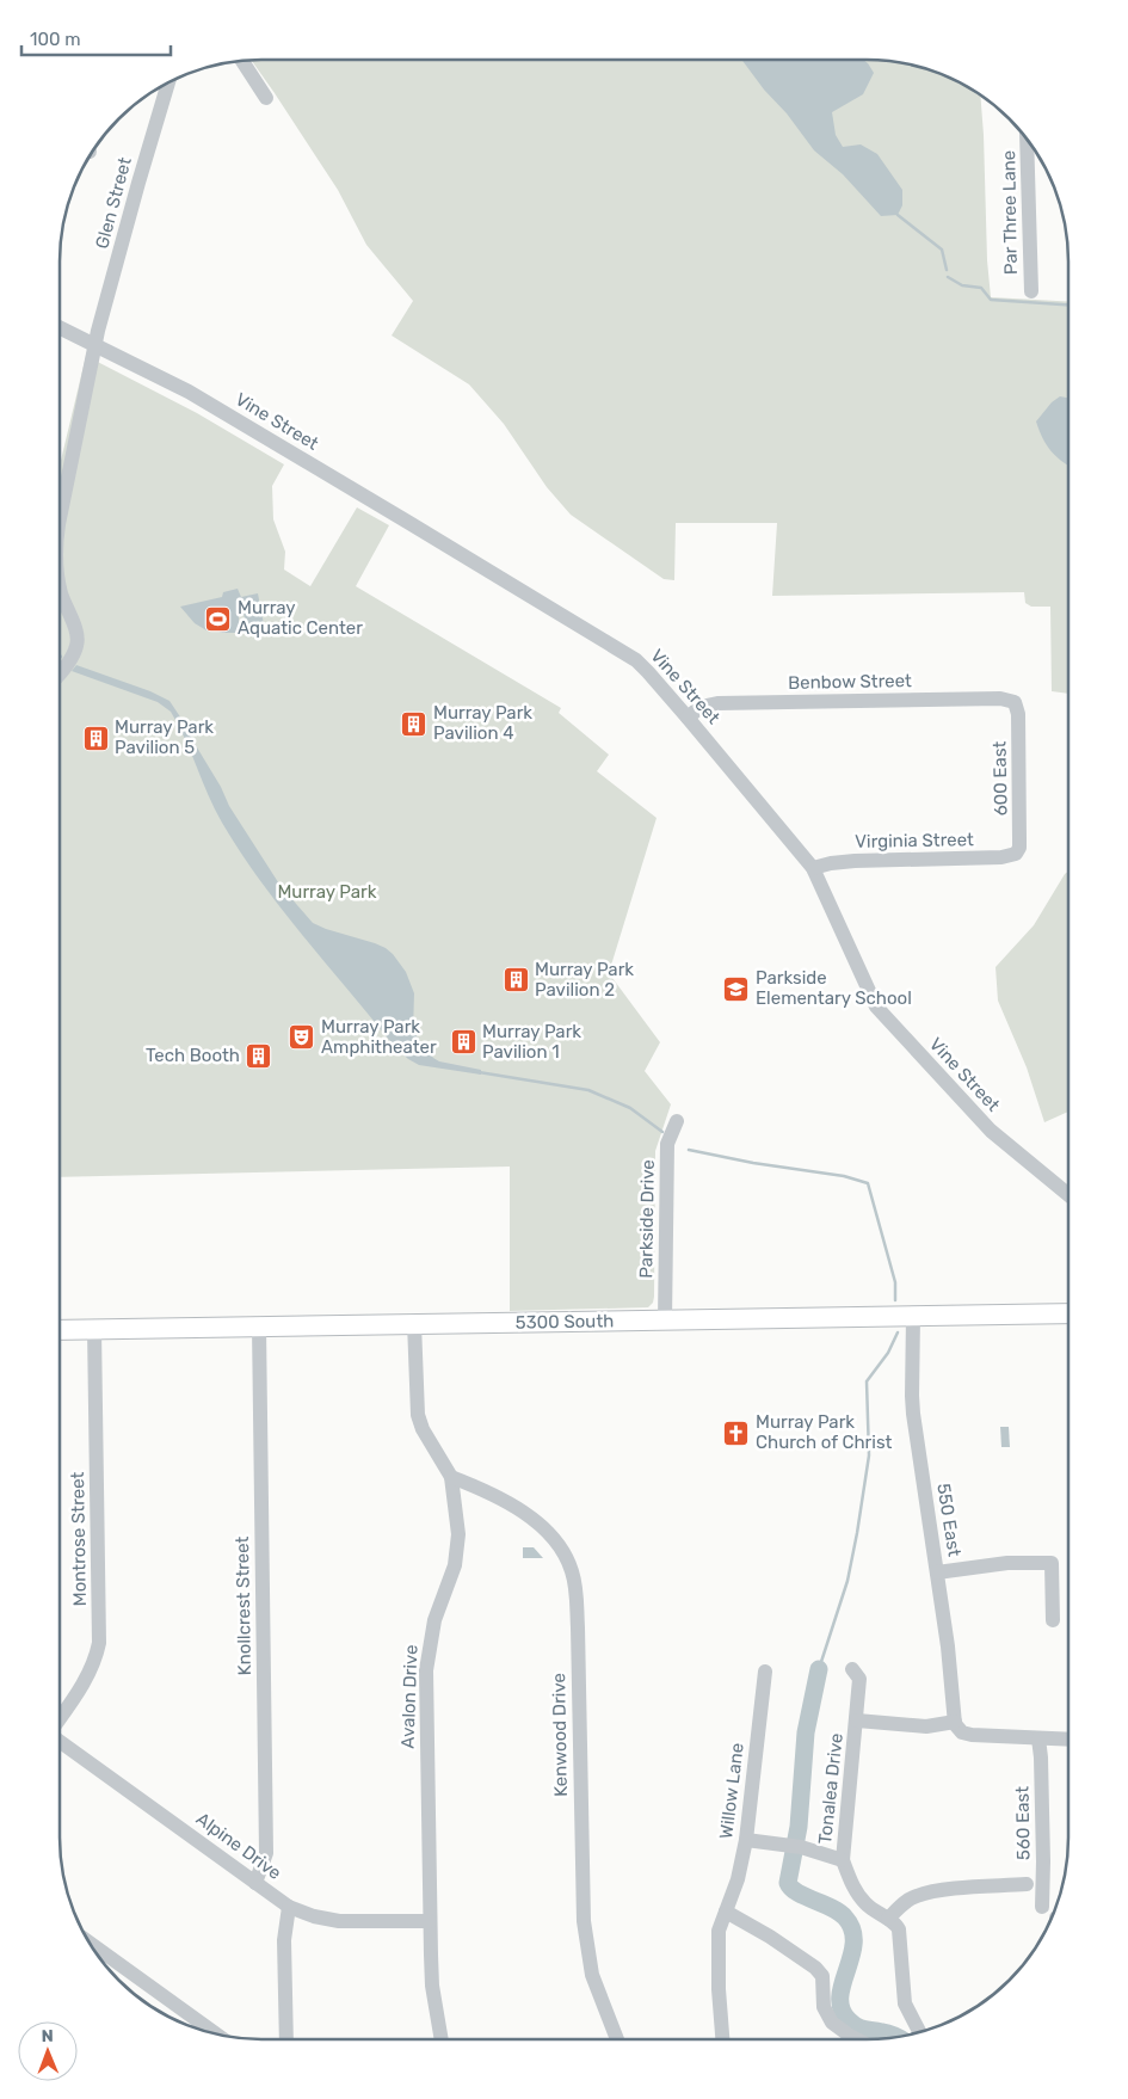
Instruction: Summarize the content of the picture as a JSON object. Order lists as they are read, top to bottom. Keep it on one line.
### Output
{"streets":{"main road":["5300 South"],"street":["Glen Street","Par Three Lane","Vine Street","Benbow Street","600 East","Virginia Street","Parkside Drive","550 East","Montrose Street","Knollcrest Street","Avalon Drive","Kenwood Drive","Tonalea Drive","Willow Lane","560 East","Alpine Drive"]},"crossings":[["Glen Street","Vine Street"],["Vine Street","Benbow Street"],["Vine Street","Virginia Street"],["Benbow Street","600 East"],["600 East","Virginia Street"],["Parkside Drive","5300 South"],["5300 South","550 East"],["5300 South","Montrose Street"],["5300 South","Knollcrest Street"],["5300 South","Avalon Drive"],["550 East","Tonalea Drive"],["Knollcrest Street","Alpine Drive"],["Avalon Drive","Kenwood Drive"],["Avalon Drive","Alpine Drive"],["Tonalea Drive","Willow Lane"]],"parks":["Murray Park"],"places":{"sports":["Murray Aquatic Center"],"building":["Murray Park Pavilion 4","Murray Park Pavilion 5","Murray Park Pavilion 2","Murray Park Pavilion 1","Tech Booth"],"school or university":["Parkside Elementary School"],"theatre":["Murray Park Amphitheater"],"church":["Murray Park Church of Christ"]},"scale_bar":"100 m","north":"top"}
